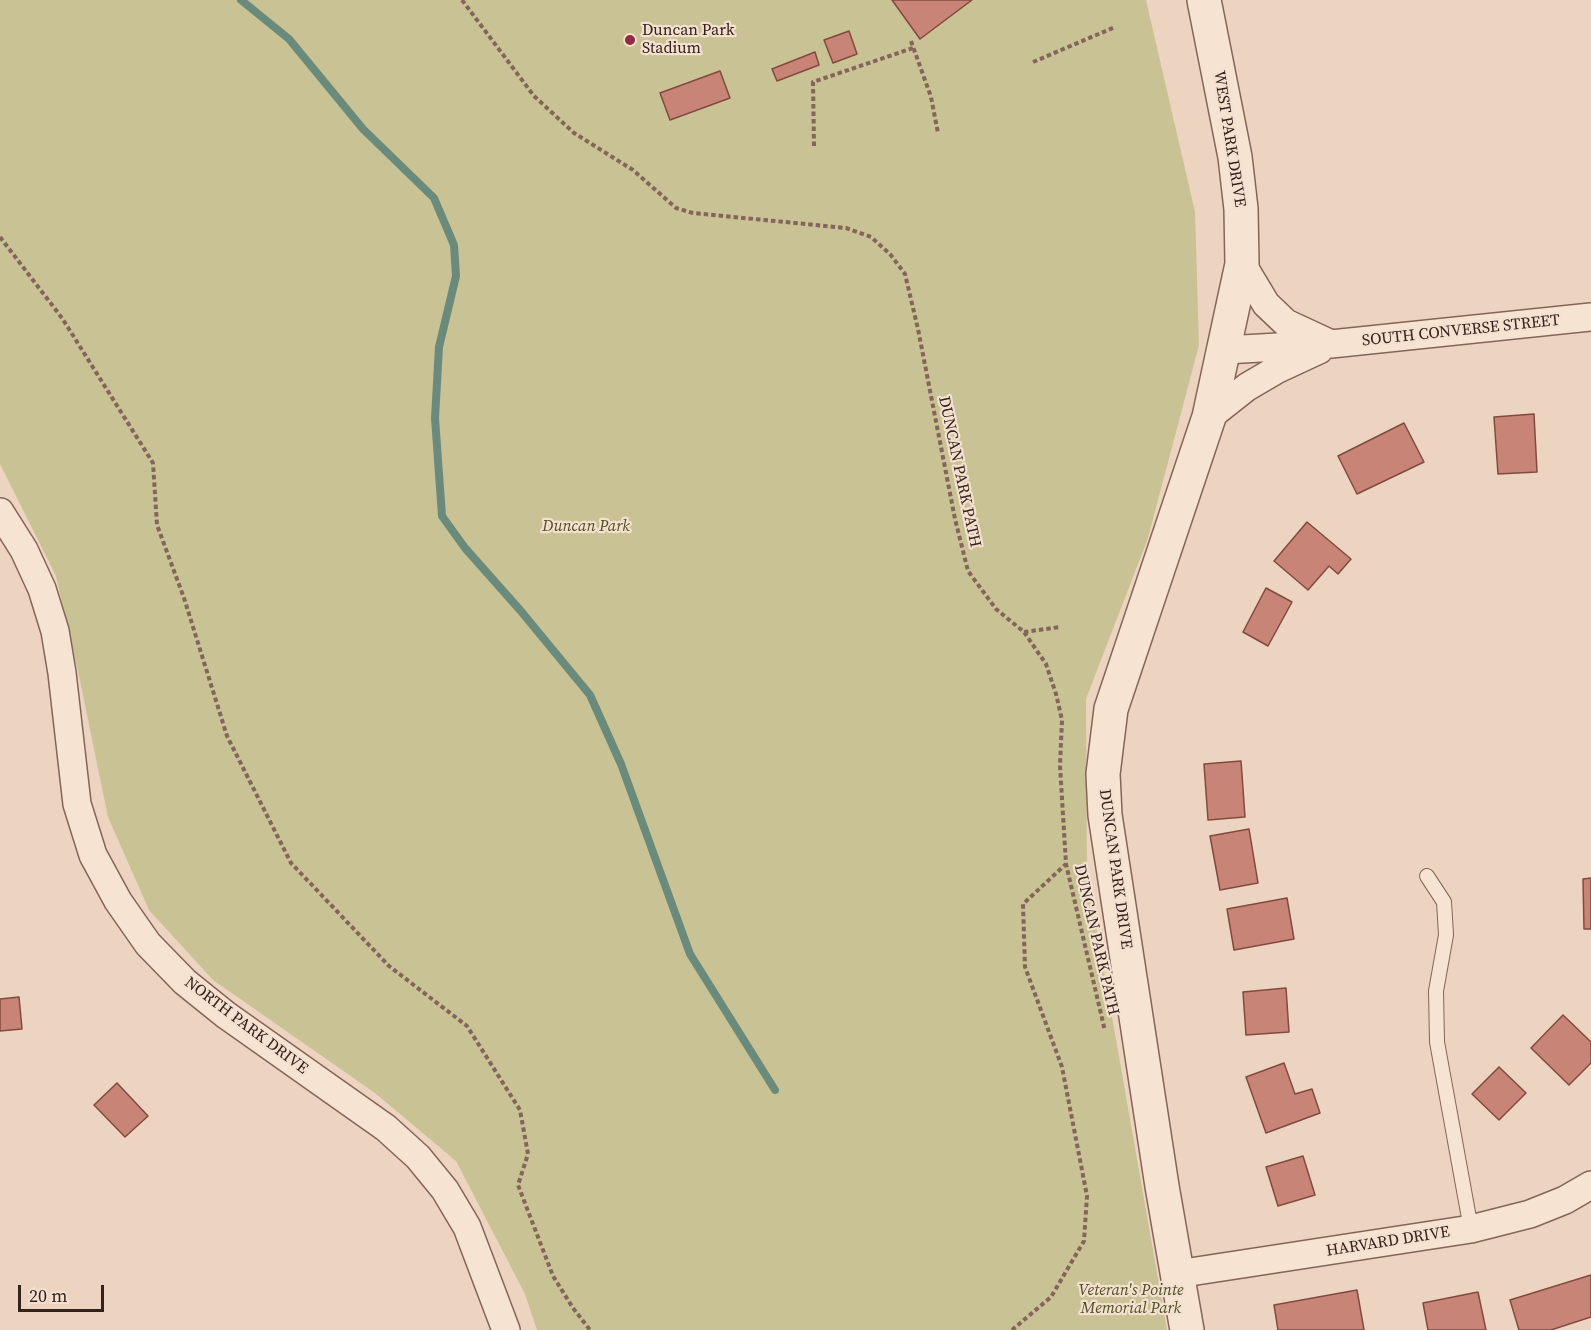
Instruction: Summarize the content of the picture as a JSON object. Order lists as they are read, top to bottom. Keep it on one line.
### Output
{"streets":{"street":["WEST PARK DRIVE","SOUTH CONVERSE STREET","DUNCAN PARK DRIVE","NORTH PARK DRIVE","HARVARD DRIVE"],"path":["DUNCAN PARK PATH"]},"crossings":[["WEST PARK DRIVE","SOUTH CONVERSE STREET"],["WEST PARK DRIVE","DUNCAN PARK DRIVE"],["SOUTH CONVERSE STREET","DUNCAN PARK DRIVE"],["DUNCAN PARK DRIVE","HARVARD DRIVE"]],"parks":["Duncan Park","Veteran's Pointe Memorial Park"],"places":["Duncan Park Stadium"],"scale_bar":"20 m"}
